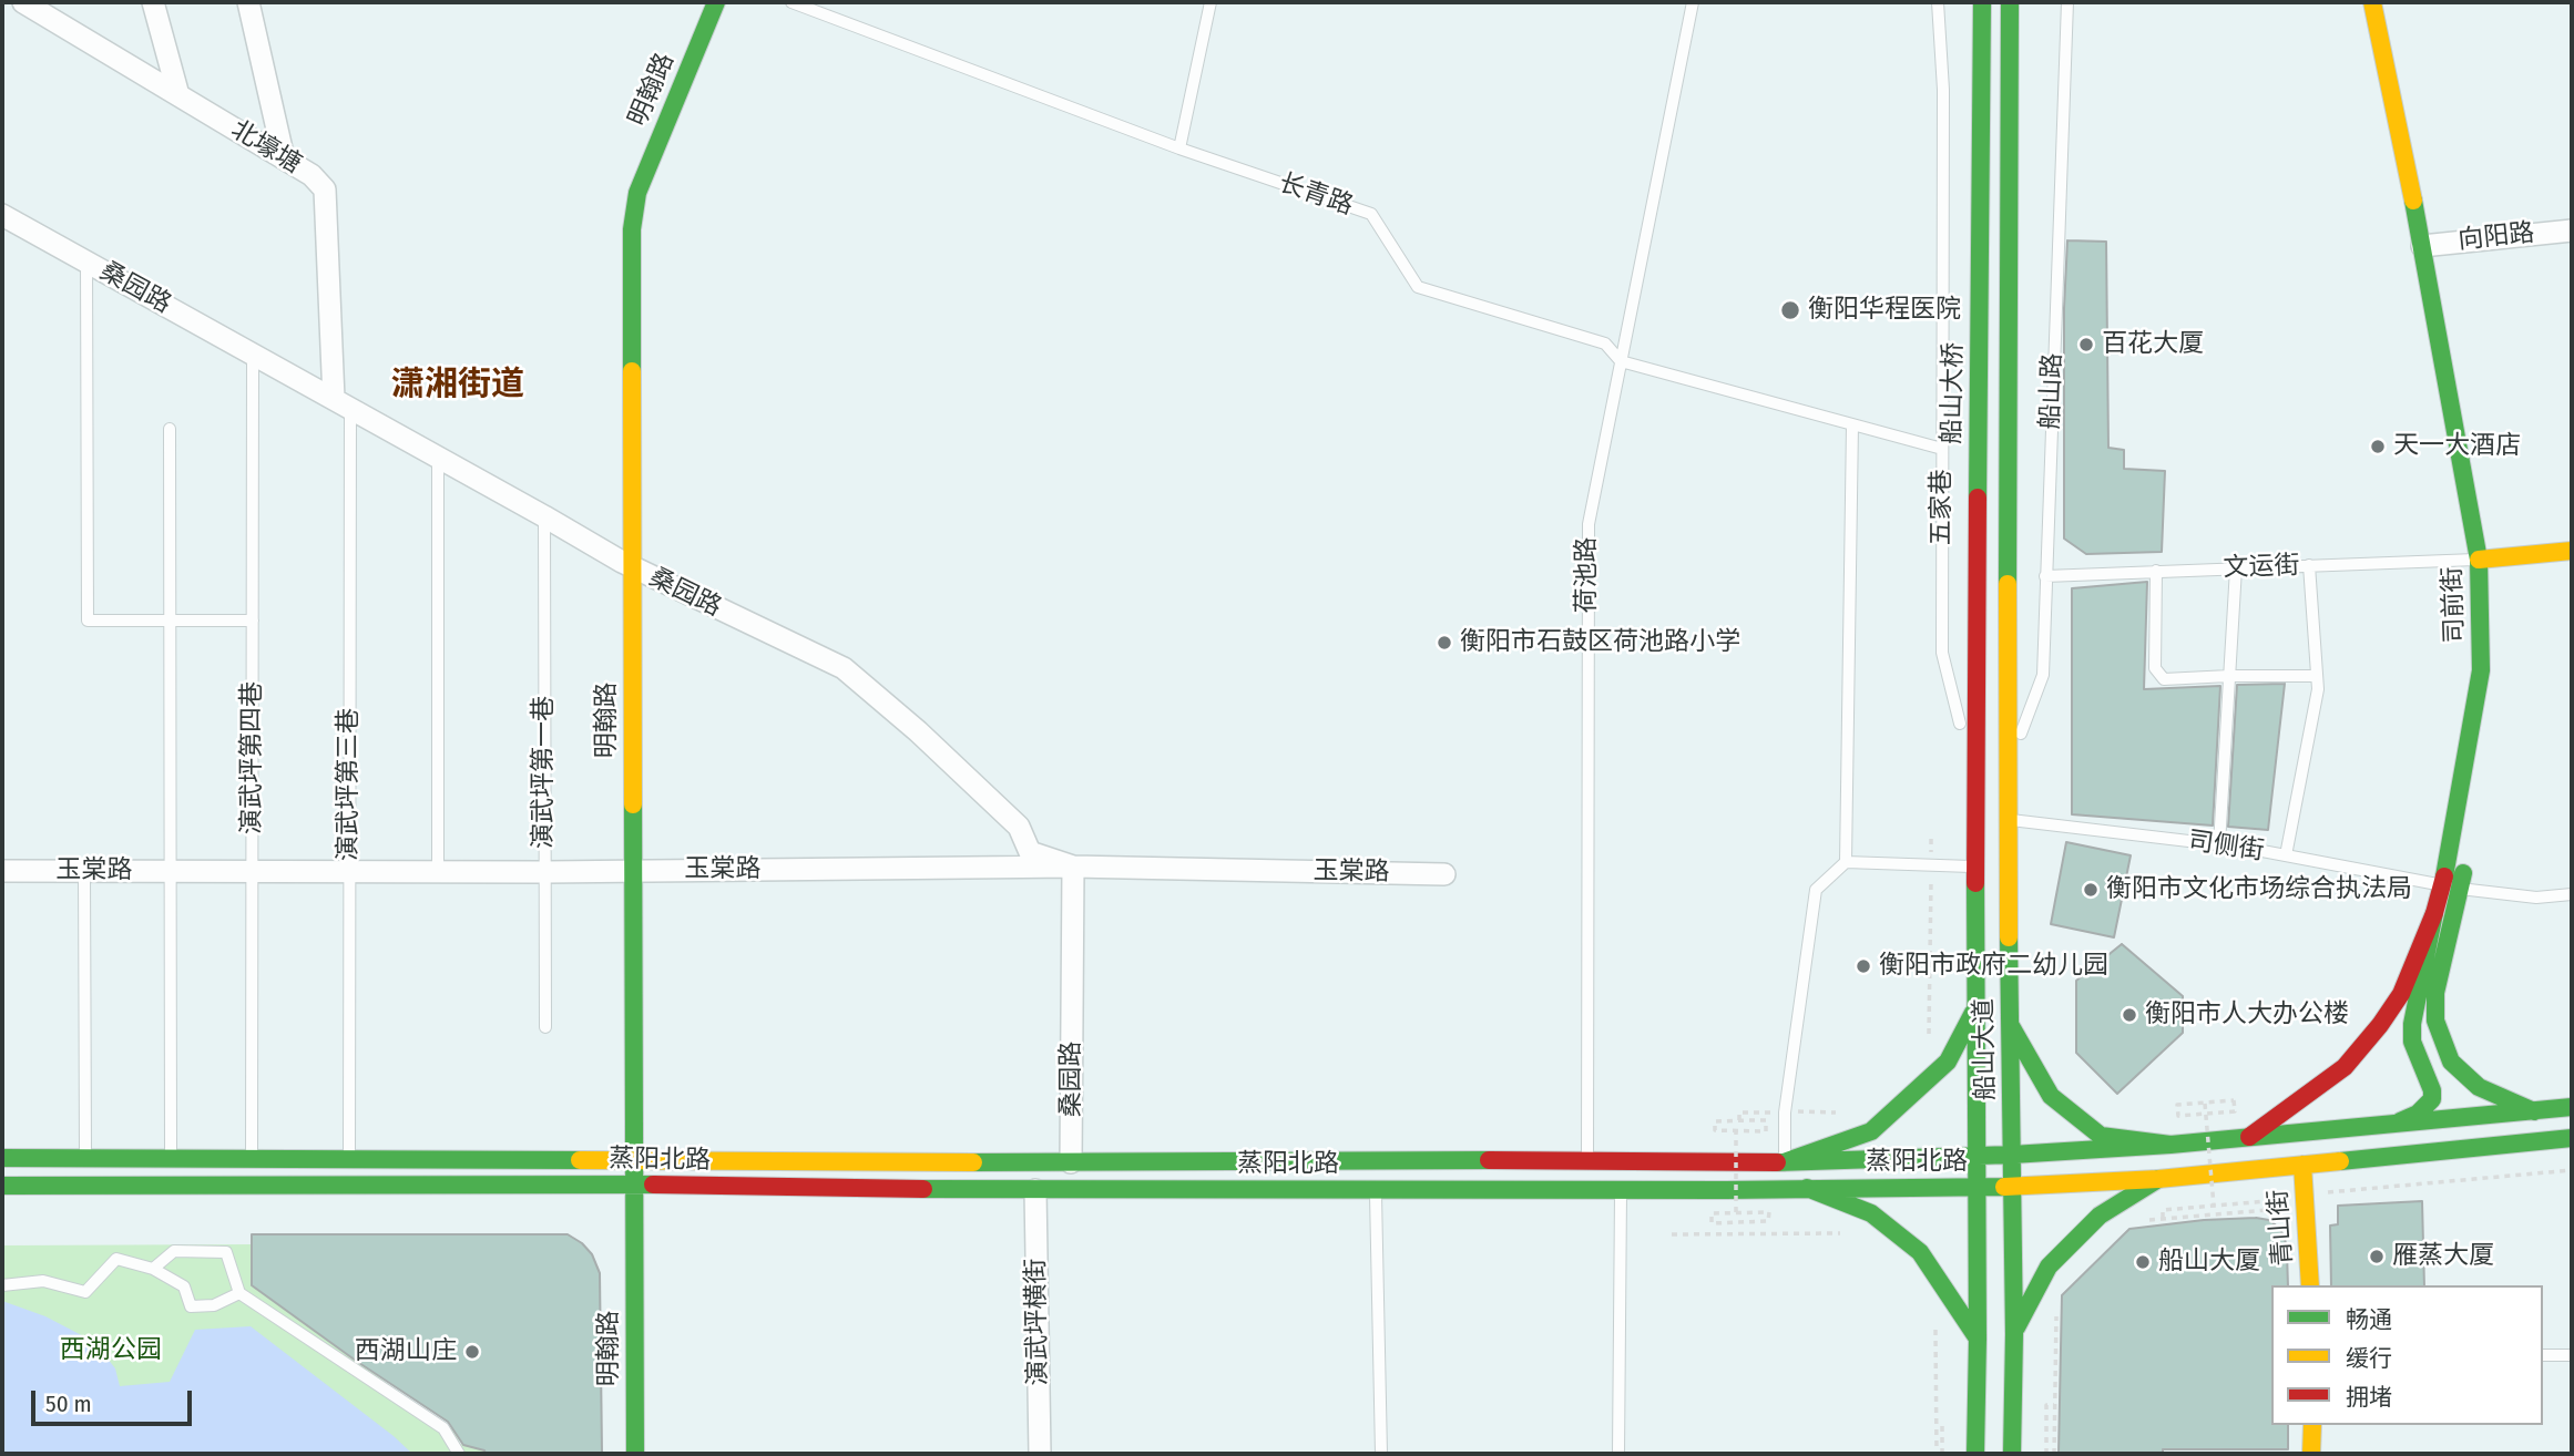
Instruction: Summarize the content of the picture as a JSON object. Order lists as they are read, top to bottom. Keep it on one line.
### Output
{"streets":{"main road":["明翰路","船山大桥","司前街","船山大道","蒸阳北路","青山街"],"street":["北壕塘","向阳路","桑园路","玉棠路","演武坪横街"],"lane":["长青路","船山路","五家巷","文运街","荷池路","演武坪第四巷","演武坪第一巷","演武坪第三巷","司侧街"]},"crossings":[["明翰路","桑园路"],["明翰路","玉棠路"],["明翰路","蒸阳北路"],["北壕塘","桑园路"],["北壕塘","演武坪第三巷"],["长青路","五家巷"],["长青路","荷池路"],["向阳路","司前街"],["桑园路","演武坪第四巷"],["桑园路","演武坪第一巷"],["桑园路","演武坪第三巷"],["桑园路","玉棠路"],["桑园路","蒸阳北路"],["船山路","文运街"],["船山路","船山大道"],["船山大桥","船山大道"],["五家巷","船山大道"],["文运街","司前街"],["荷池路","蒸阳北路"],["司前街","司侧街"],["司前街","蒸阳北路"],["演武坪第四巷","玉棠路"],["演武坪第四巷","蒸阳北路"],["演武坪第一巷","玉棠路"],["演武坪第三巷","玉棠路"],["演武坪第三巷","蒸阳北路"],["司侧街","船山大道"],["船山大道","蒸阳北路"],["蒸阳北路","青山街"],["蒸阳北路","演武坪横街"]],"districts":["潇湘街道"],"parks":["西湖公园"],"places":["衡阳华程医院","百花大厦","天一大酒店","衡阳市石鼓区荷池路小学","衡阳市文化市场综合执法局","衡阳市政府二幼儿园","衡阳市人大办公楼","雁蒸大厦","船山大厦","西湖山庄"],"legend":["畅通","缓行","拥堵"],"scale_bar":"50 m"}
